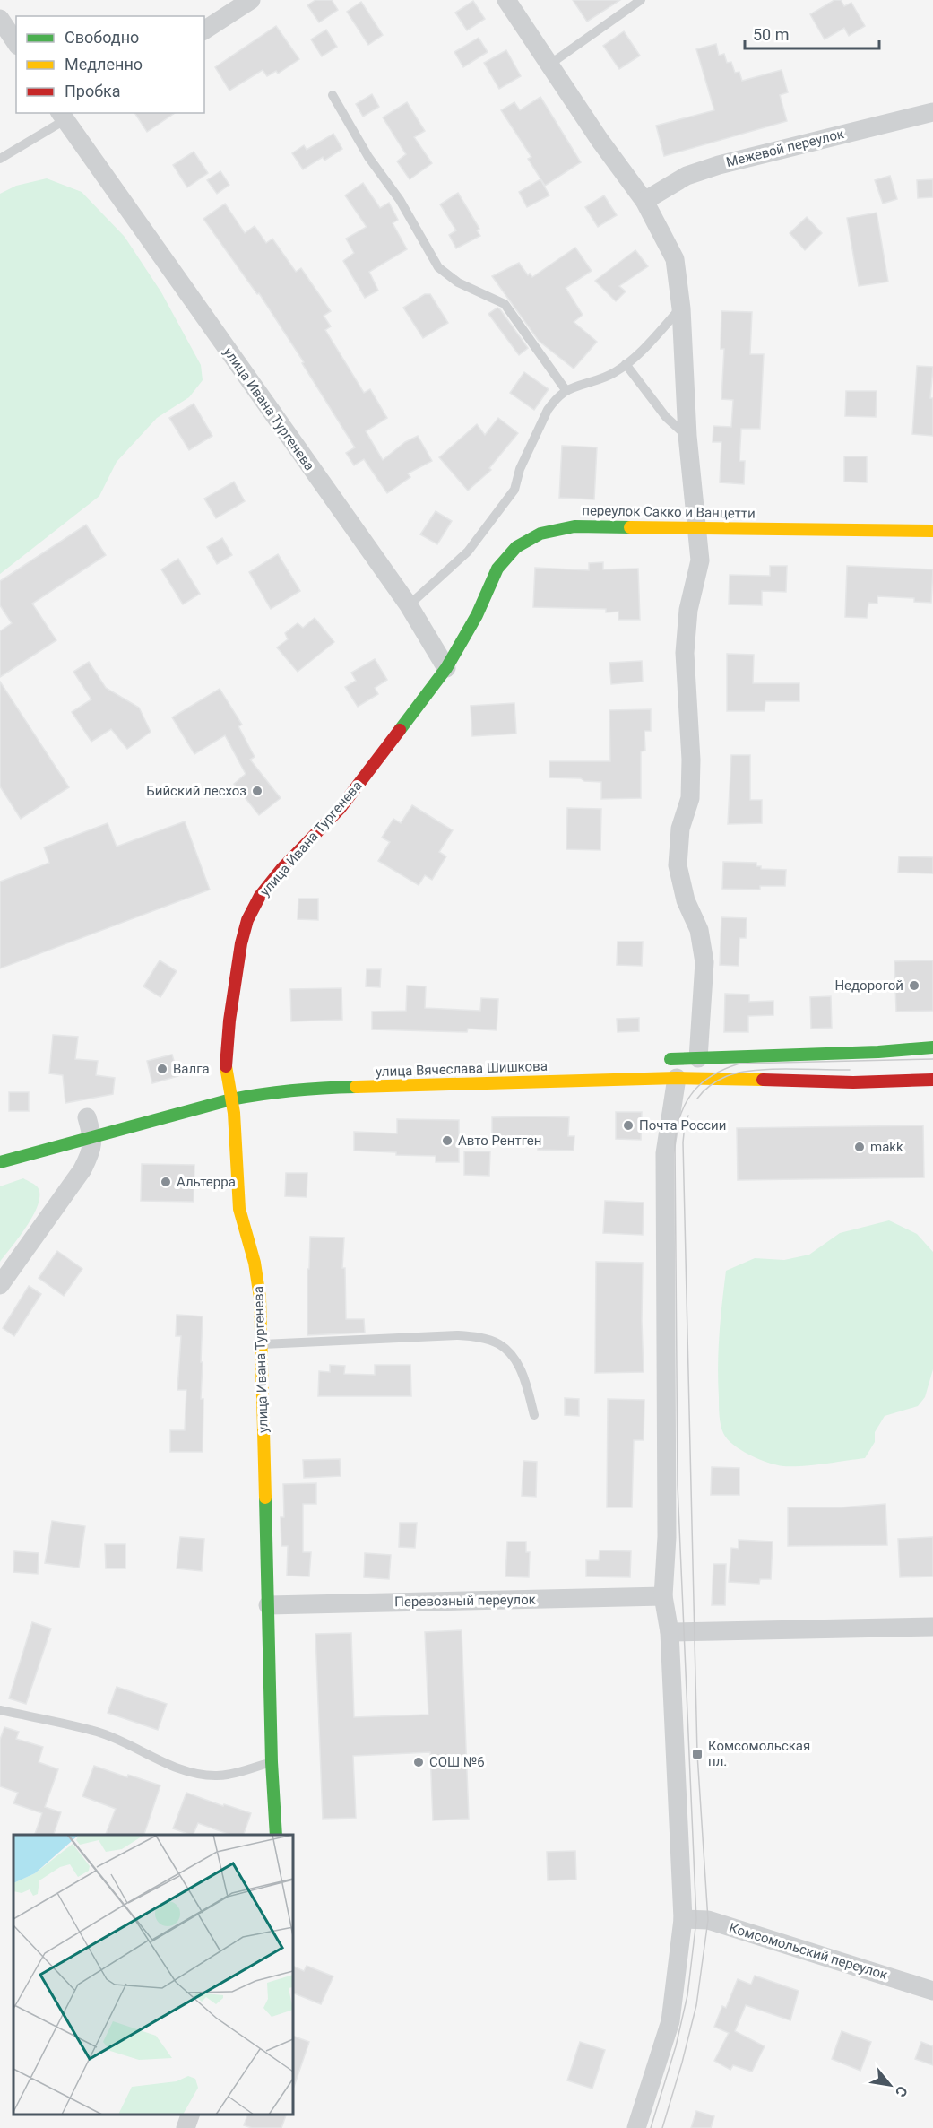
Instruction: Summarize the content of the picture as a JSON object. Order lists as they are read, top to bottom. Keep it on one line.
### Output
{"streets":{"street":["Межевой переулок","улица Ивана Тургенева","переулок Сакко и Ванцетти","улица Вячеслава Шишкова","Перевозный переулок","Комсомольский переулок"]},"crossings":[["улица Ивана Тургенева","переулок Сакко и Ванцетти"],["улица Ивана Тургенева","улица Вячеслава Шишкова"],["улица Ивана Тургенева","Перевозный переулок"]],"places":{"other":["Бийский лесхоз","Недорогой","Валга","Почта России","Авто Рентген","makk","Альтерра","СОШ №6"],"transit":["Комсомольская пл."]},"legend":["Свободно","Медленно","Пробка"],"scale_bar":"50 m","north":"bottom right"}
